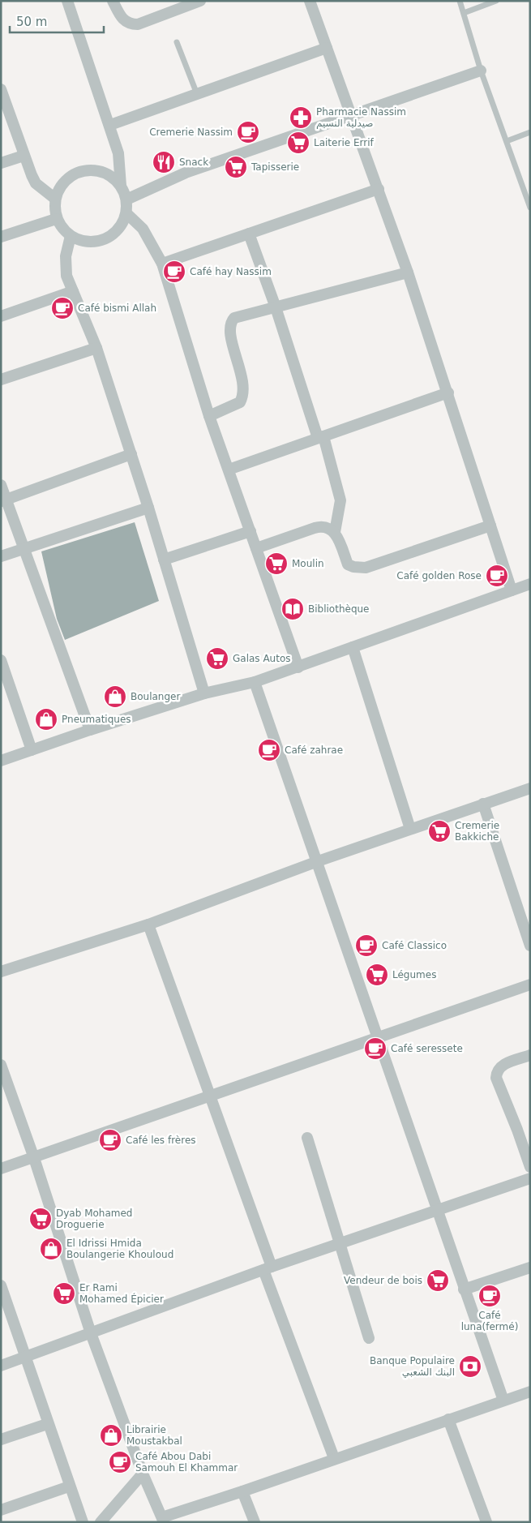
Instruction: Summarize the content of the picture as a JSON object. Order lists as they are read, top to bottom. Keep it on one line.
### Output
{"places":{"pharmacy":["Pharmacie Nassim صيدلية النسيم"],"cafe":["Cremerie Nassim","Café hay Nassim","Café bismi Allah","Café golden Rose","Café zahrae","Café Classico","Café seressete","Café les frères","Café luna(fermé)","Café Abou Dabi Samouh El Khammar"],"supermarket":["Laiterie Errif","Tapisserie","Moulin","Galas Autos","Cremerie Bakkiche","Légumes","Dyab Mohamed Droguerie","Vendeur de bois","Er Rami Mohamed Épicier"],"restaurant":["Snack"],"library":["Bibliothèque"],"shop":["Boulanger","Pneumatiques","El Idrissi Hmida Boulangerie Khouloud","Librairie Moustakbal"],"bank":["Banque Populaire البنك الشعبي"]},"scale_bar":"50 m"}
